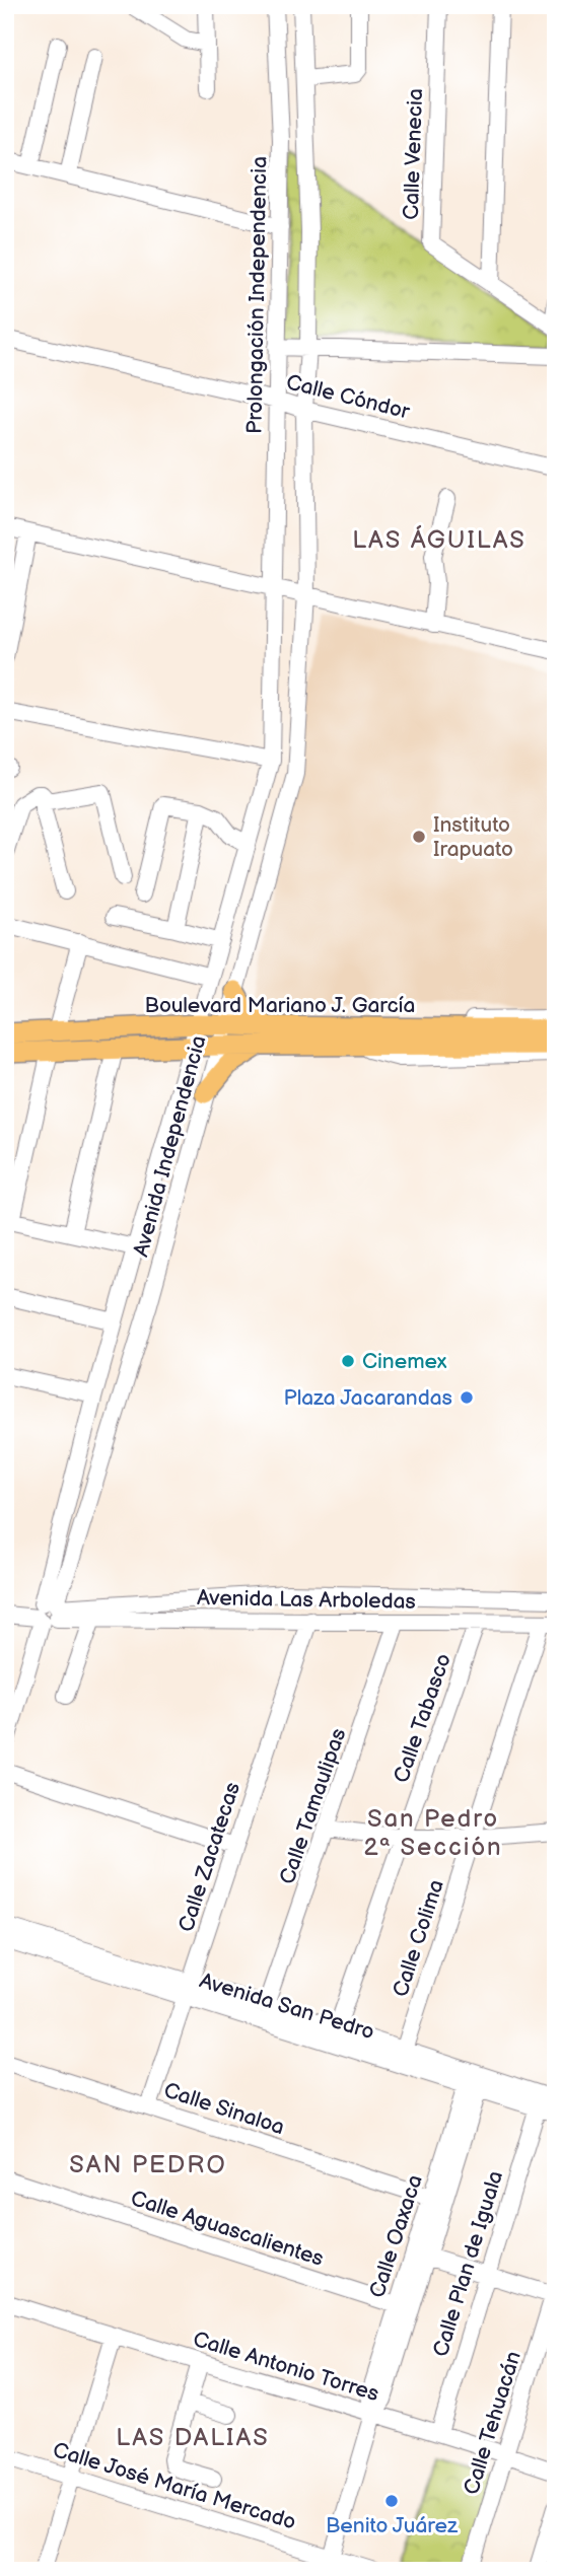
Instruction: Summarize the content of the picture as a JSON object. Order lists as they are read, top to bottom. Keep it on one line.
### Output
{"streets":{"main road":["Boulevard Mariano J. García"],"street":["Calle Venecia","Prolongación Independencia","Calle Cóndor","Avenida Independencia","Avenida Las Arboledas","Calle Tabasco","Calle Tamaulipas","Calle Zacatecas","Calle Colima","Avenida San Pedro","Calle Sinaloa","Calle Aguascalientes","Calle Oaxaca","Calle Plan de Iguala","Calle Antonio Torres","Calle Tehuacán","Calle José María Mercado"]},"crossings":[["Prolongación Independencia","Calle Cóndor"],["Prolongación Independencia","Avenida Independencia"],["Calle Cóndor","Avenida Independencia"],["Boulevard Mariano J. García","Avenida Independencia"],["Avenida Independencia","Avenida Las Arboledas"],["Avenida Las Arboledas","Calle Tabasco"],["Avenida Las Arboledas","Calle Tamaulipas"],["Avenida Las Arboledas","Calle Zacatecas"],["Avenida Las Arboledas","Calle Colima"],["Calle Tabasco","Avenida San Pedro"],["Calle Tamaulipas","Avenida San Pedro"],["Calle Zacatecas","Avenida San Pedro"],["Calle Zacatecas","Calle Sinaloa"],["Calle Colima","Avenida San Pedro"],["Avenida San Pedro","Calle Oaxaca"],["Avenida San Pedro","Calle Plan de Iguala"],["Calle Sinaloa","Calle Oaxaca"],["Calle Aguascalientes","Calle Oaxaca"],["Calle Oaxaca","Calle Antonio Torres"],["Calle Oaxaca","Calle José María Mercado"],["Calle Plan de Iguala","Calle Antonio Torres"],["Calle Antonio Torres","Calle Tehuacán"]],"districts":["LAS ÁGUILAS","San Pedro 2ª Sección","SAN PEDRO","LAS DALIAS"],"places":["Instituto Irapuato","Cinemex","Plaza Jacarandas","Benito Juárez"]}
